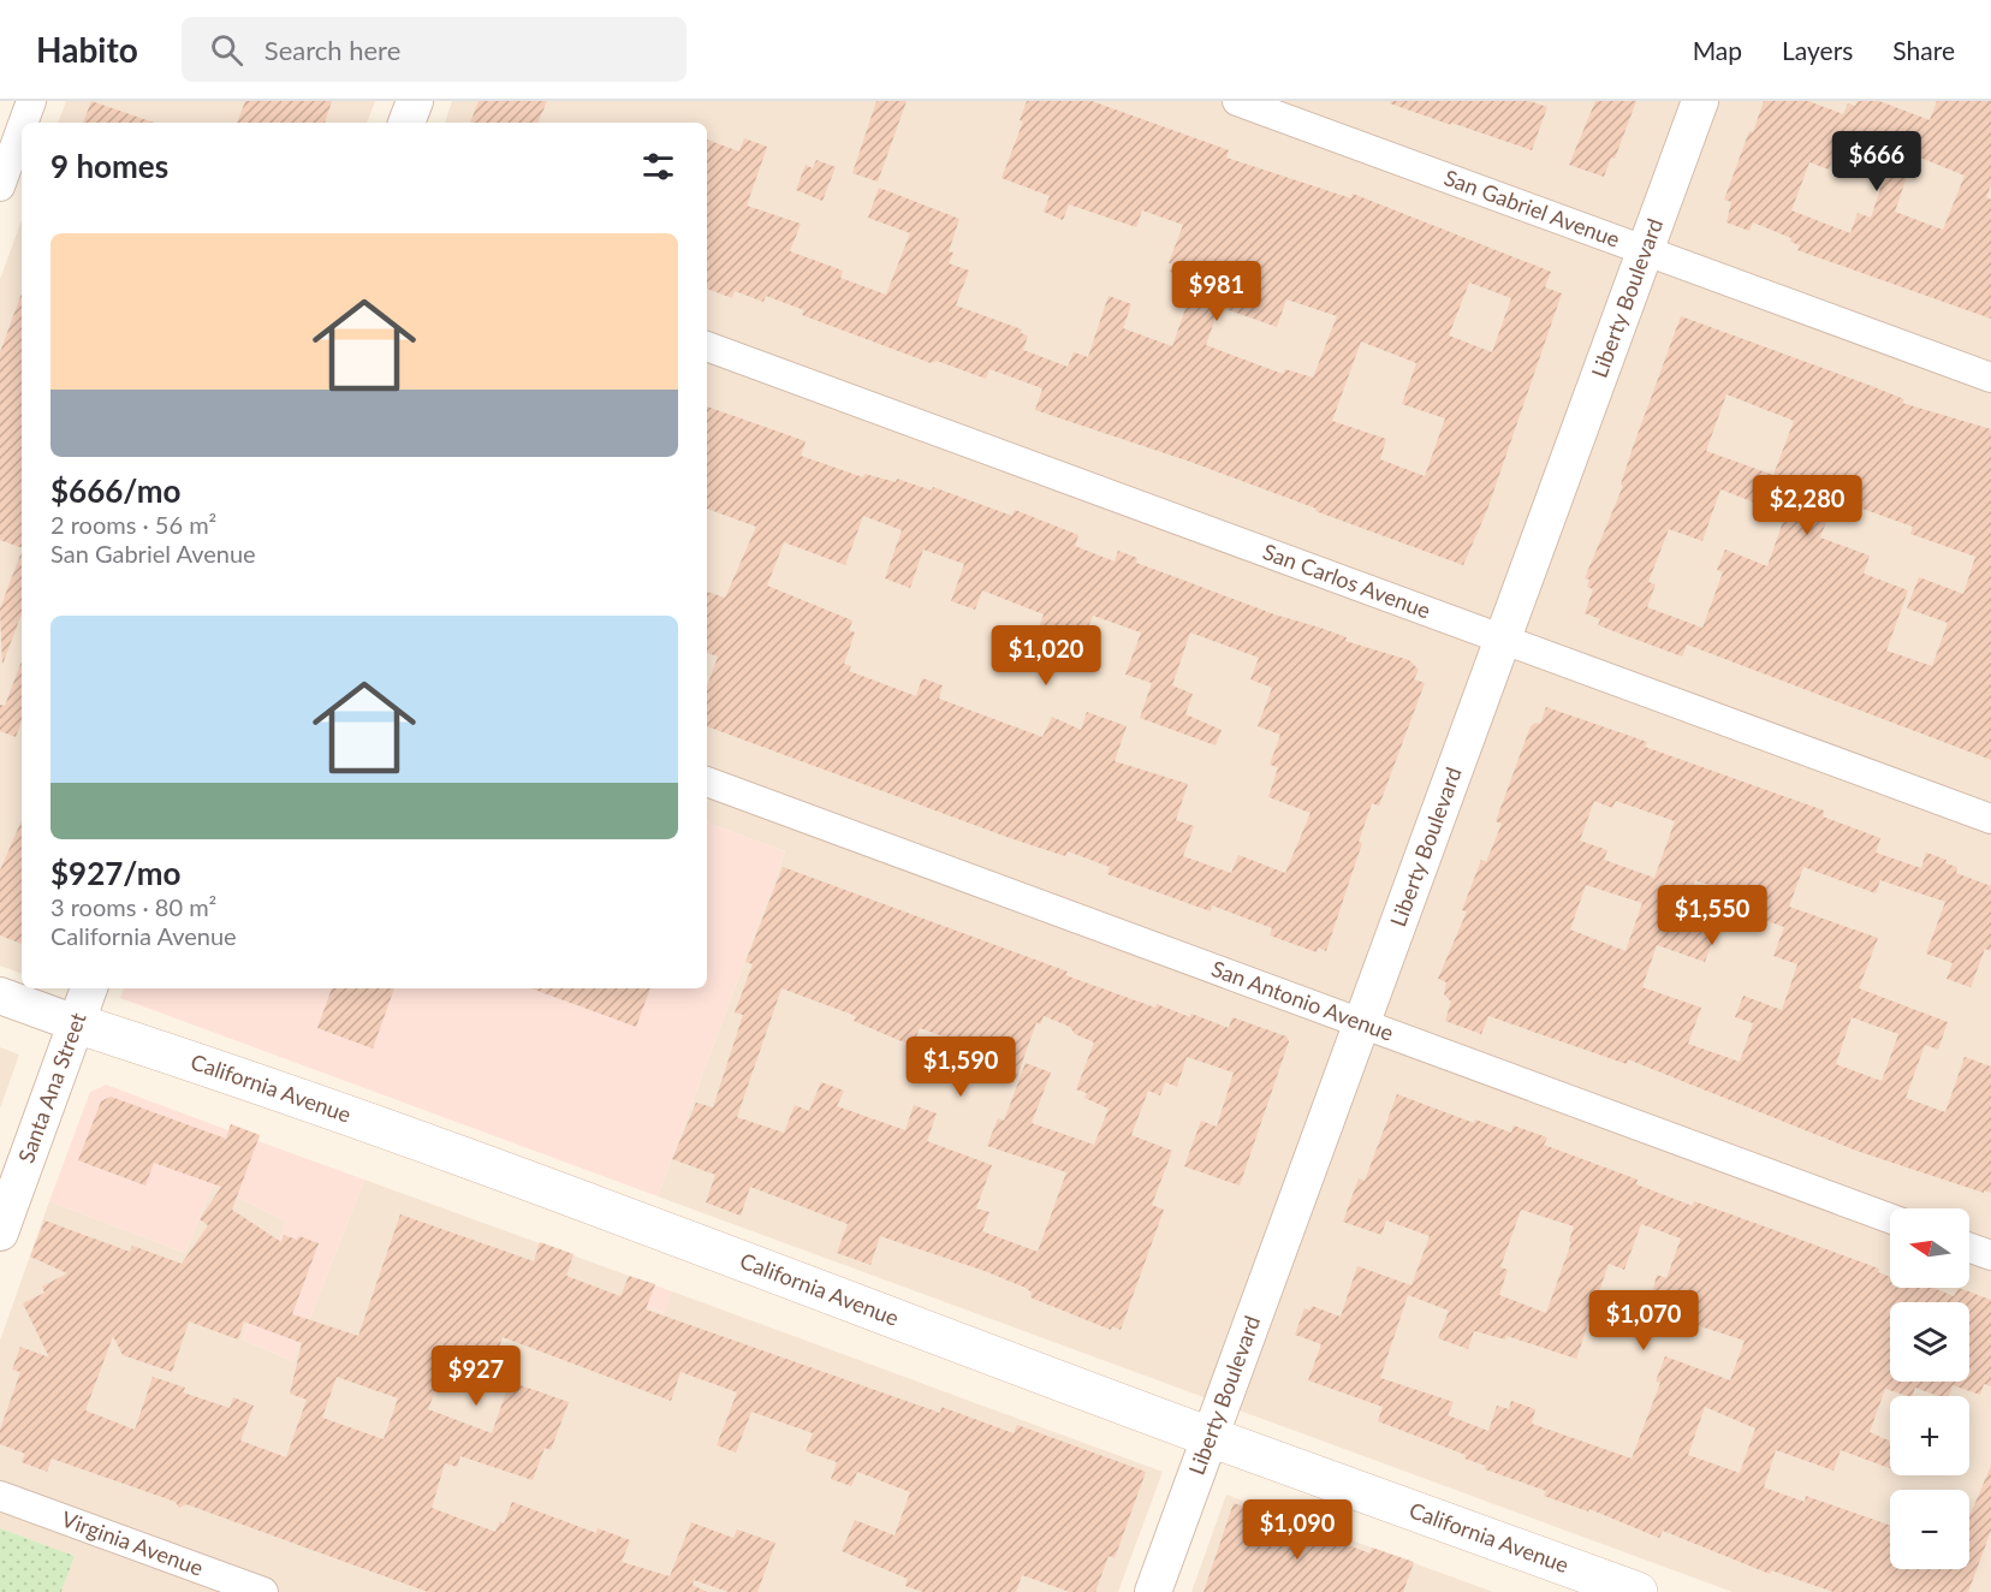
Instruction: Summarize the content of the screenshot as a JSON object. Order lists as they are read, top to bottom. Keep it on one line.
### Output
{"streets":{"main road":["California Avenue"],"street":["San Gabriel Avenue","Liberty Boulevard","San Carlos Avenue","San Antonio Avenue","Santa Ana Street","Virginia Avenue"]},"crossings":[["San Gabriel Avenue","Liberty Boulevard"],["Liberty Boulevard","San Carlos Avenue"],["Liberty Boulevard","San Antonio Avenue"],["Liberty Boulevard","California Avenue"],["Santa Ana Street","California Avenue"]],"north":"left","page":{"header":"Habito","search":"Search here","nav":["Map","Layers","Share"],"heading":"9 homes","price":["$666","$981","$2,280","$1,020","$1,550","$1,590","$1,070","$927","$1,090"],"list":[{"name":"$666/mo","note":"2 rooms · 56 m² · San Gabriel Avenue"},{"name":"$927/mo","note":"3 rooms · 80 m² · California Avenue"}],"map_buttons":["+","−"]}}
